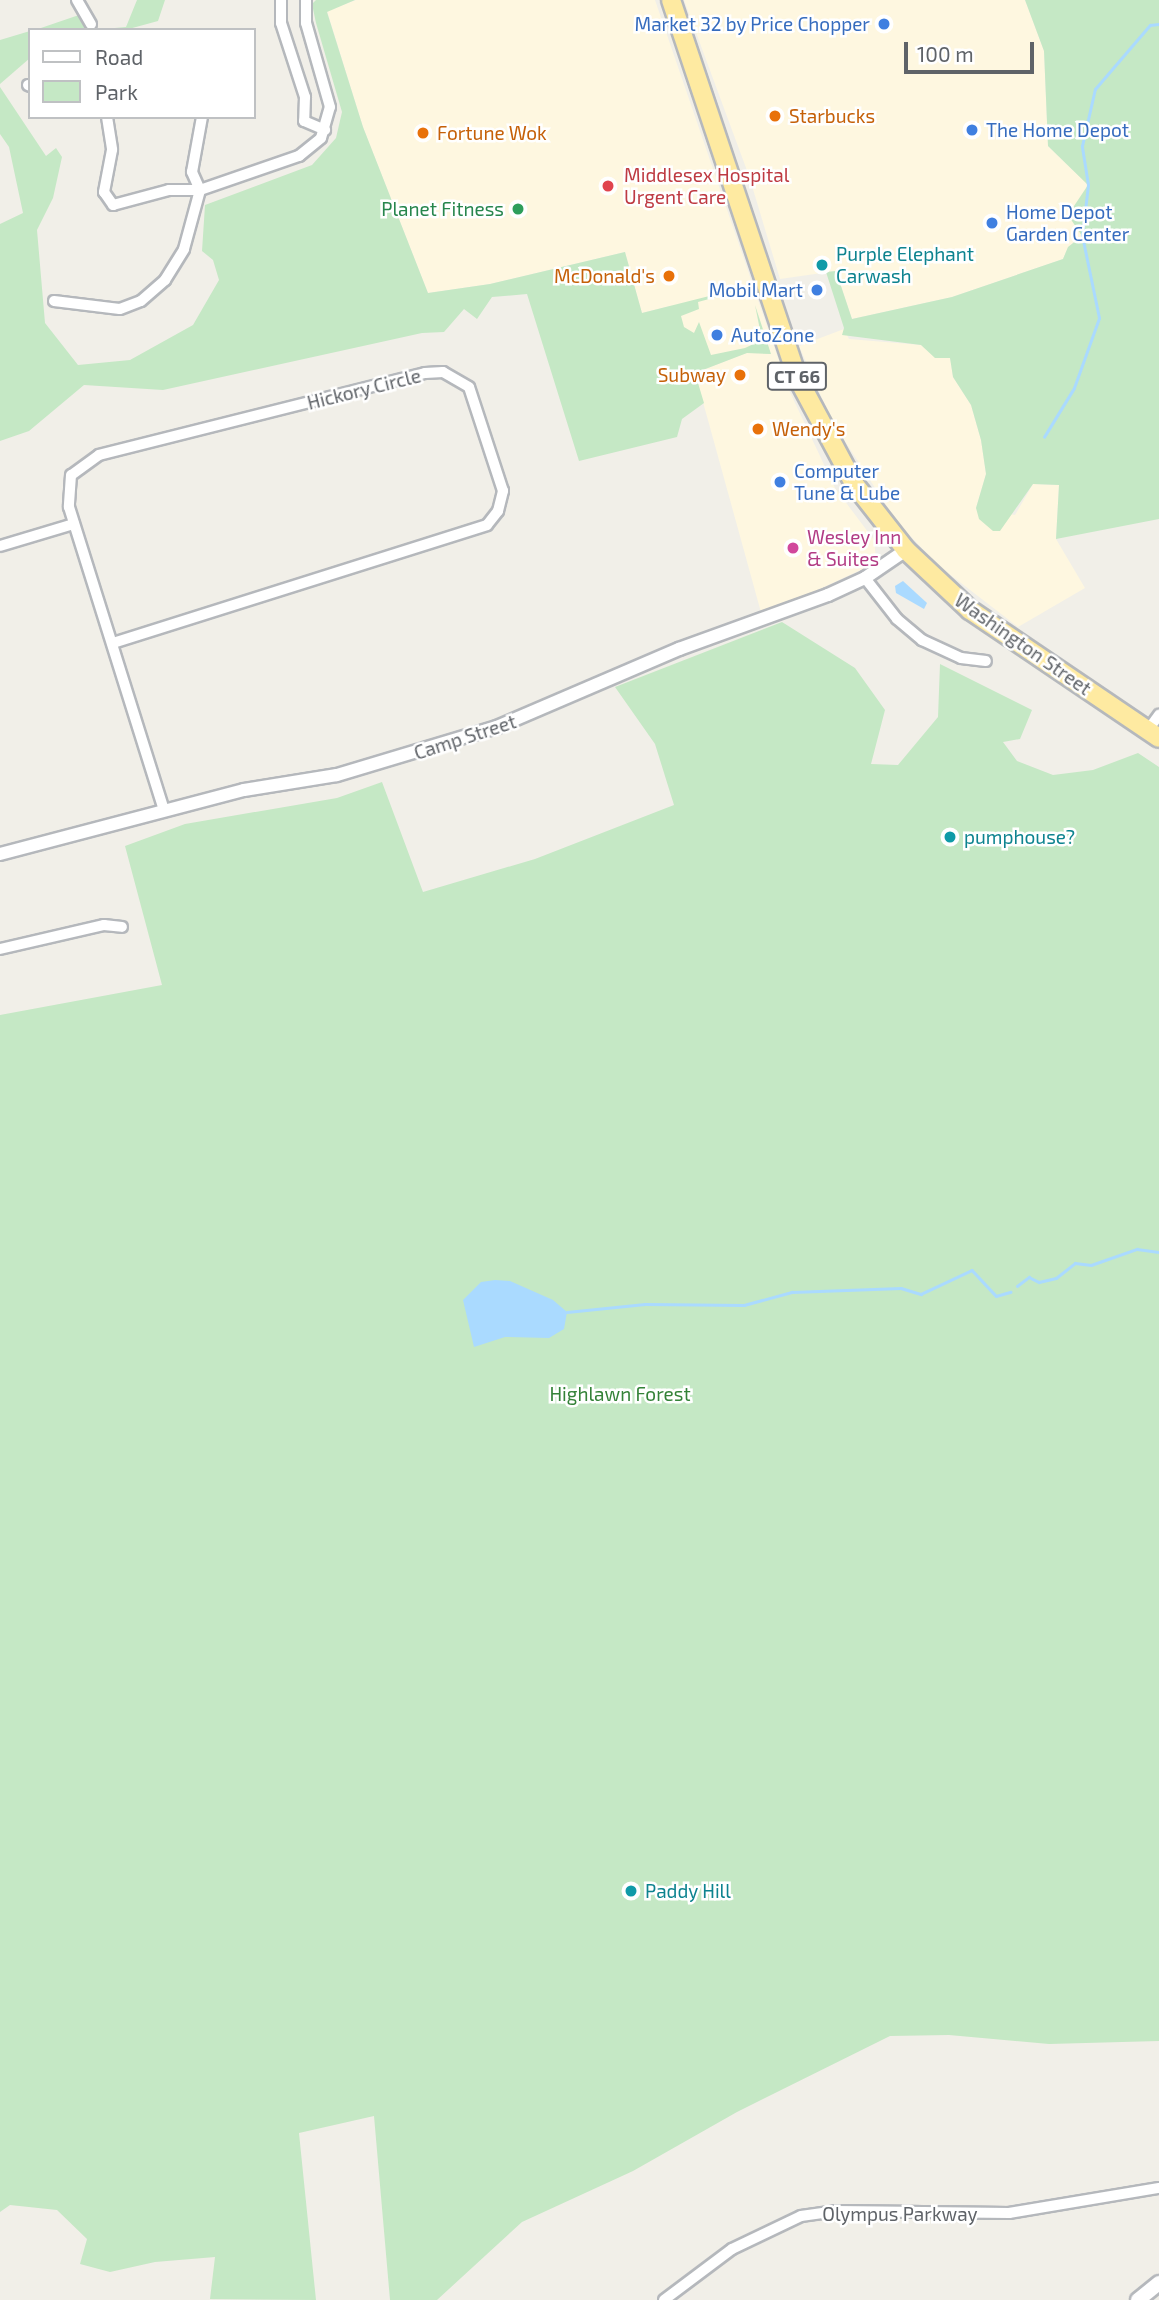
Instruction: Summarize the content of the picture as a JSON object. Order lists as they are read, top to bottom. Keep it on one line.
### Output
{"streets":{"highway":["CT 66","Washington Street"],"street":["Hickory Circle","Camp Street","Olympus Parkway"]},"crossings":[["Hickory Circle","Camp Street"],["Washington Street","Camp Street"]],"parks":["Highlawn Forest"],"places":["Market 32 by Price Chopper","Starbucks","The Home Depot","Fortune Wok","Middlesex Hospital Urgent Care","Planet Fitness","Home Depot Garden Center","Purple Elephant Carwash","McDonald's","Mobil Mart","AutoZone","Subway","Wendy's","Computer Tune & Lube","Wesley Inn & Suites","pumphouse?","Paddy Hill"],"legend":["Road","Park"],"scale_bar":"100 m"}
